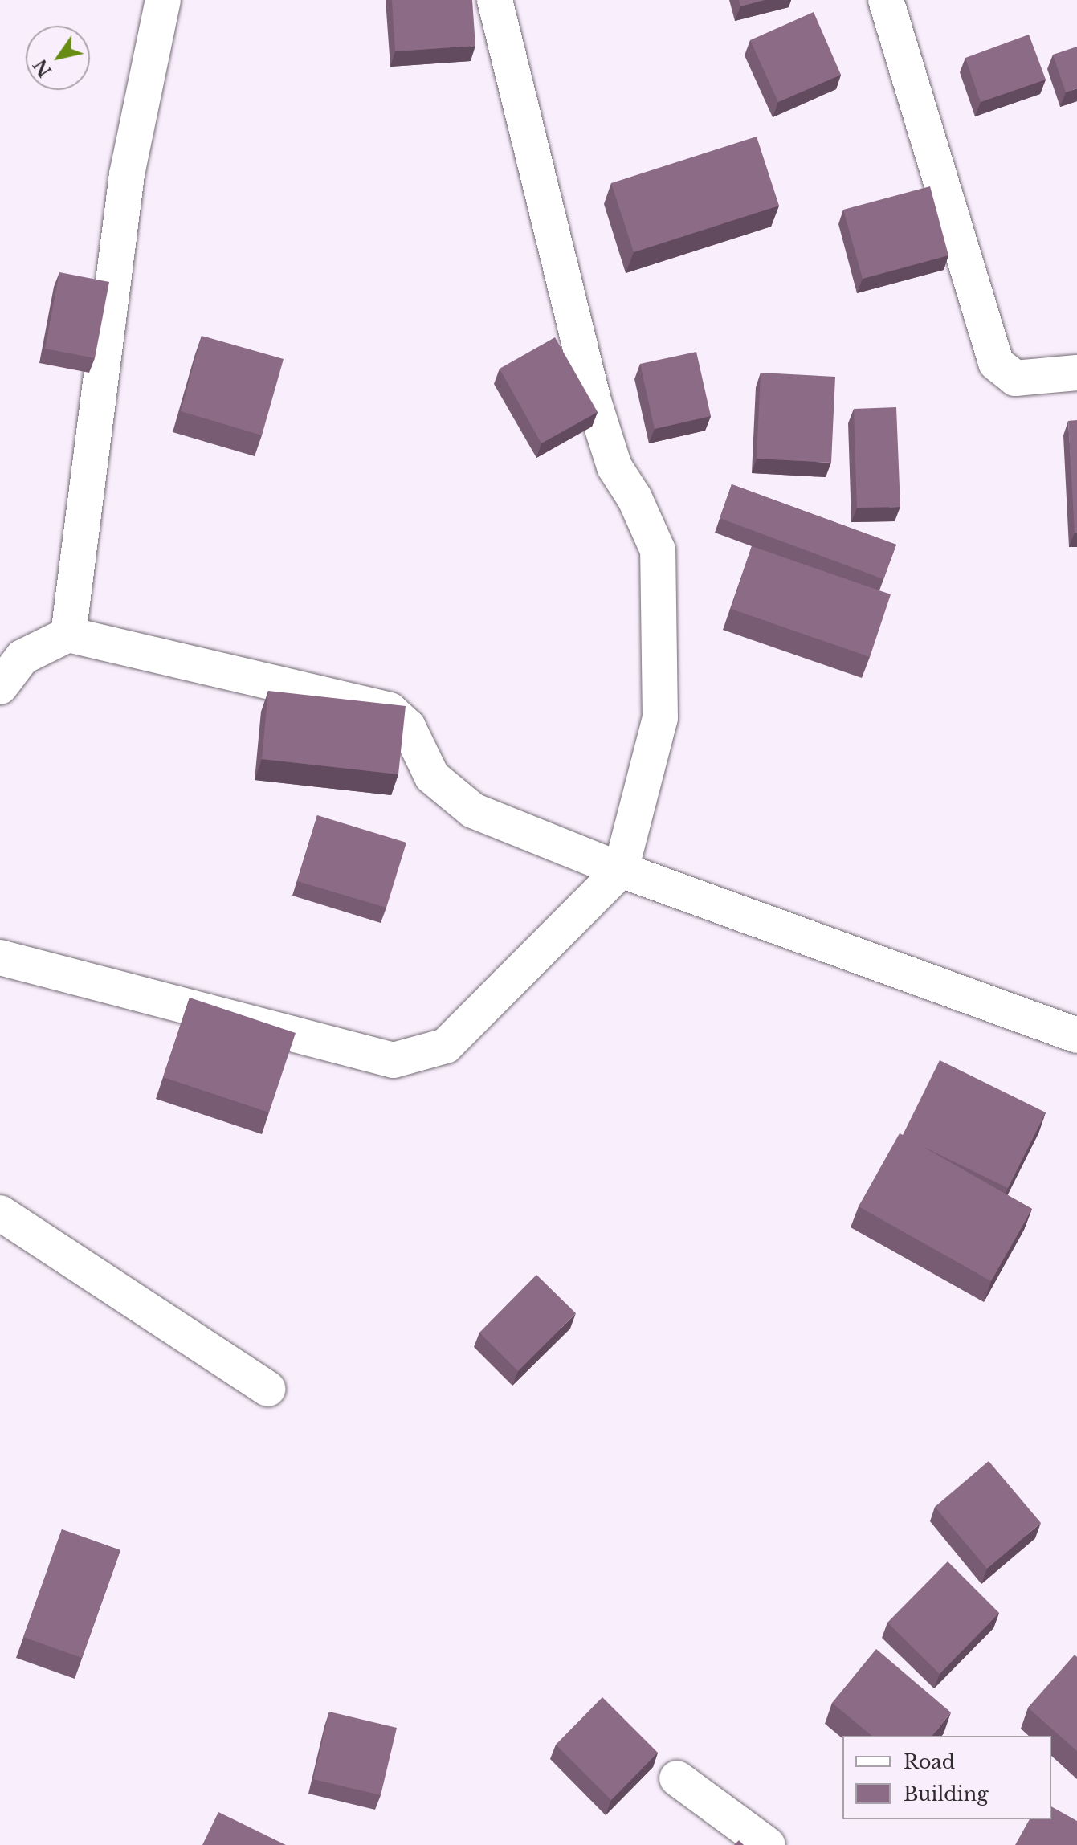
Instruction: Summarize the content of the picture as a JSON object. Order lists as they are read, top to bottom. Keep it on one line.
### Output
{"legend":["Road","Building"],"north":"bottom left"}
